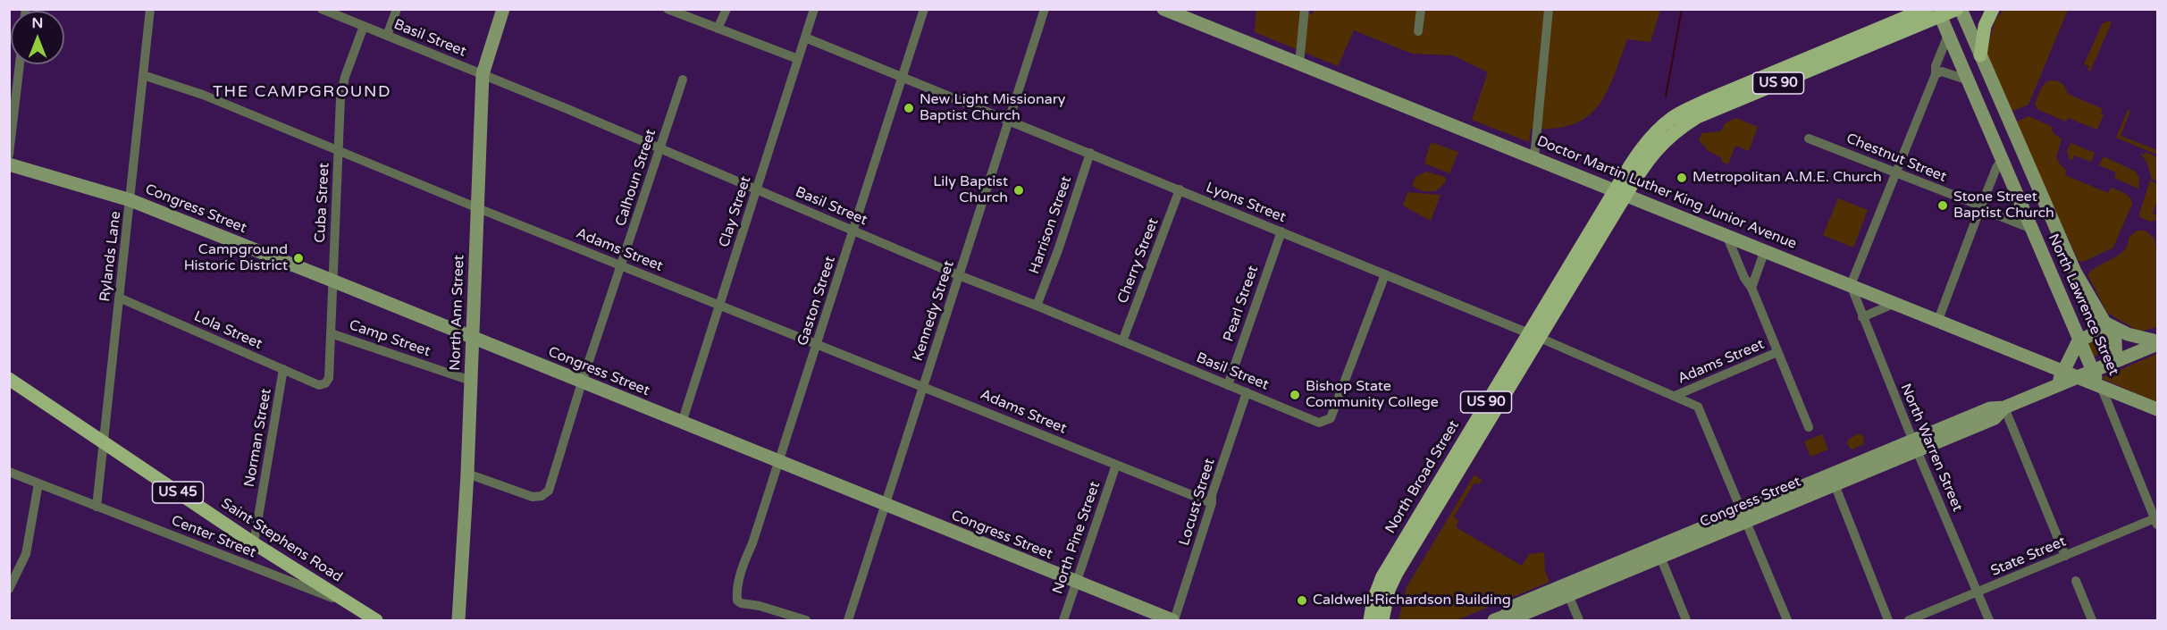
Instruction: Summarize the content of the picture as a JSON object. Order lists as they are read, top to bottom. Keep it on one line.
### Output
{"streets":{"main road":["US 90","North Broad Street","US 45","Saint Stephens Road"],"street":["Basil Street","Chestnut Street","Calhoun Street","Doctor Martin Luther King Junior Avenue","Cuba Street","Lyons Street","Congress Street","Clay Street","Harrison Street","Adams Street","Rylands Lane","Cherry Street","Gaston Street","Pearl Street","North Lawrence Street","Kennedy Street","North Ann Street","Lola Street","Camp Street","Norman Street","North Warren Street","Locust Street","Center Street","North Pine Street","State Street"]},"crossings":[["Basil Street","Calhoun Street"],["Basil Street","Cuba Street"],["Basil Street","Lyons Street"],["Basil Street","Clay Street"],["Basil Street","Harrison Street"],["Basil Street","Cherry Street"],["Basil Street","Gaston Street"],["Basil Street","Pearl Street"],["Basil Street","Kennedy Street"],["Basil Street","North Ann Street"],["Basil Street","Locust Street"],["US 90","Doctor Martin Luther King Junior Avenue"],["US 90","North Lawrence Street"],["US 90","North Broad Street"],["Chestnut Street","North Lawrence Street"],["Calhoun Street","Congress Street"],["Calhoun Street","Adams Street"],["Calhoun Street","North Ann Street"],["Doctor Martin Luther King Junior Avenue","Congress Street"],["Doctor Martin Luther King Junior Avenue","North Lawrence Street"],["Doctor Martin Luther King Junior Avenue","North Warren Street"],["Doctor Martin Luther King Junior Avenue","North Broad Street"],["Cuba Street","Congress Street"],["Cuba Street","Adams Street"],["Cuba Street","Lola Street"],["Cuba Street","Camp Street"],["Lyons Street","Congress Street"],["Lyons Street","Clay Street"],["Lyons Street","Harrison Street"],["Lyons Street","Adams Street"],["Lyons Street","Cherry Street"],["Lyons Street","Gaston Street"],["Lyons Street","Pearl Street"],["Lyons Street","Kennedy Street"],["Lyons Street","North Broad Street"],["Congress Street","Clay Street"],["Congress Street","Rylands Lane"],["Congress Street","Gaston Street"],["Congress Street","North Lawrence Street"],["Congress Street","Kennedy Street"],["Congress Street","North Ann Street"],["Congress Street","North Warren Street"],["Congress Street","Locust Street"],["Congress Street","North Pine Street"],["Clay Street","Adams Street"],["Adams Street","Rylands Lane"],["Adams Street","Gaston Street"],["Adams Street","Kennedy Street"],["Adams Street","North Ann Street"],["Adams Street","North Pine Street"],["Rylands Lane","Lola Street"],["Rylands Lane","Center Street"],["Rylands Lane","Saint Stephens Road"],["North Lawrence Street","State Street"],["North Ann Street","Camp Street"],["Lola Street","Norman Street"],["Norman Street","Saint Stephens Road"],["North Warren Street","State Street"],["Center Street","Saint Stephens Road"]],"districts":["THE CAMPGROUND"],"places":["New Light Missionary Baptist Church","Metropolitan A.M.E. Church","Lily Baptist Church","Stone Street Baptist Church","Campground Historic District","Bishop State Community College","Caldwell-Richardson Building"],"north":"top"}
